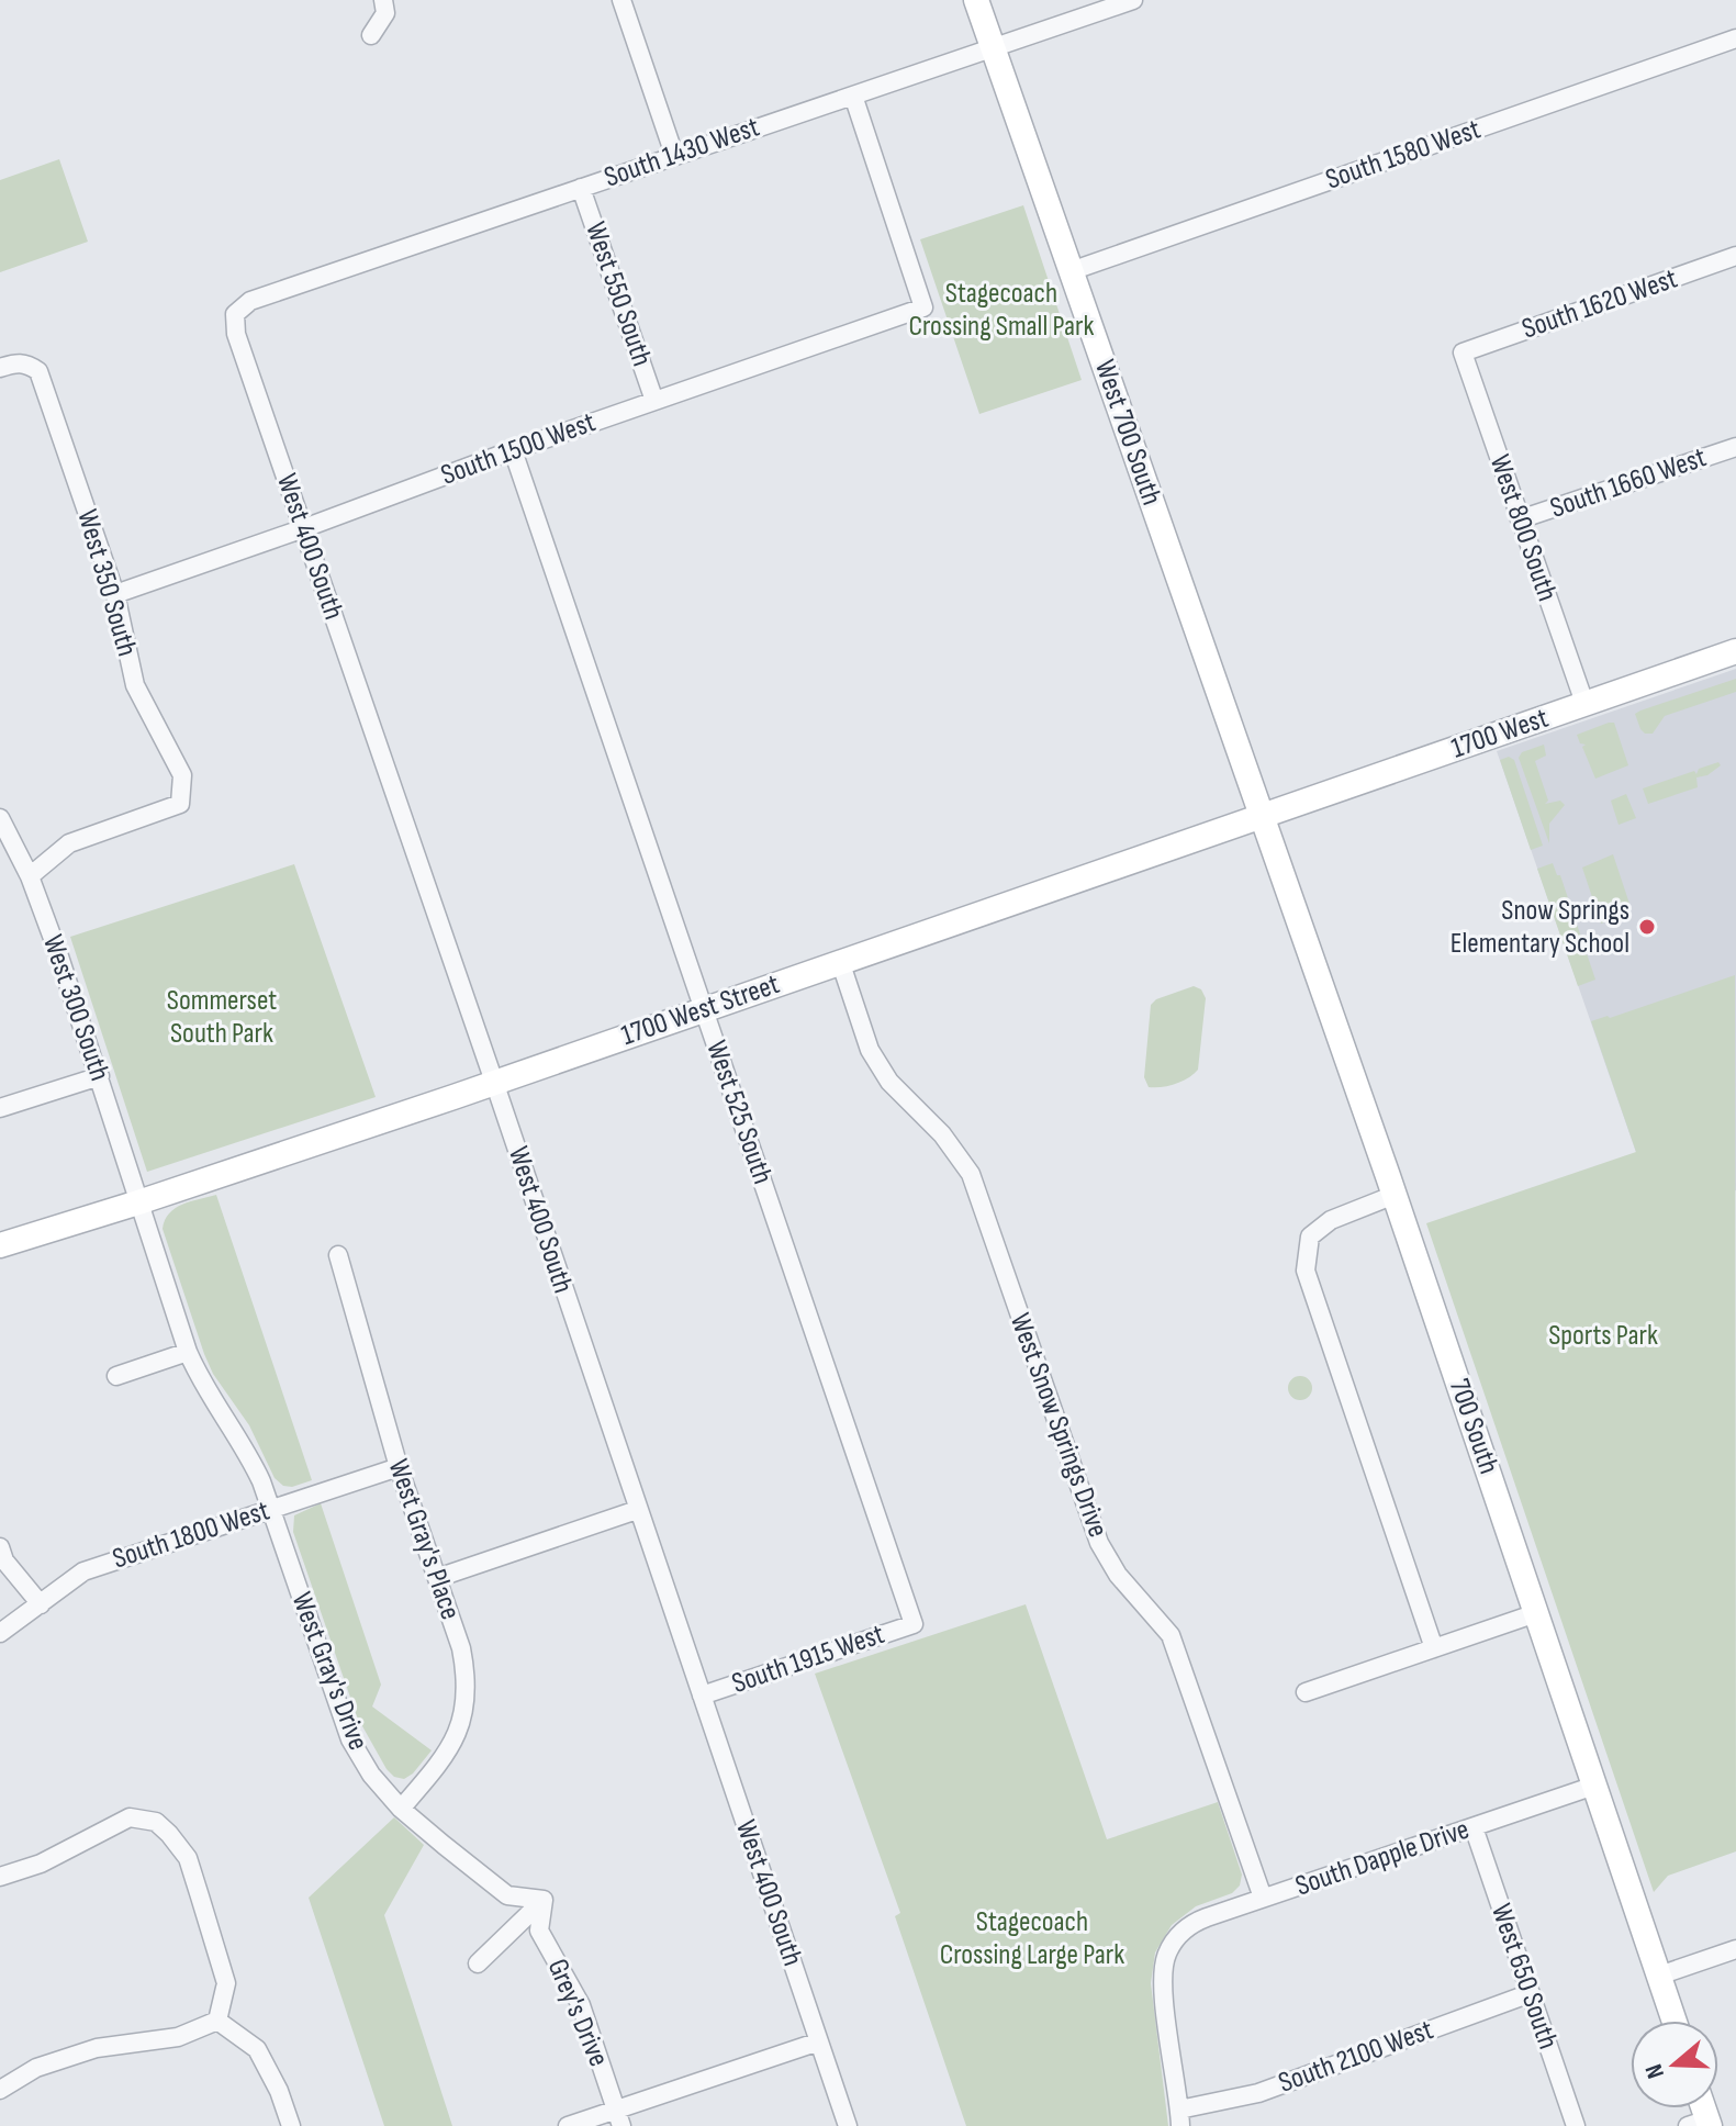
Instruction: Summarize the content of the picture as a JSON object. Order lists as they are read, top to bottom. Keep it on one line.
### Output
{"streets":{"street":["South 1430 West","South 1580 West","West 550 South","South 1620 West","West 700 South","South 1500 West","South 1660 West","West 800 South","West 400 South","West 350 South","1700 West","West 300 South","1700 West Street","West 525 South","West Snow Springs Drive","700 South","South 1800 West","West Gray's Place","South 1915 West","West Gray's Drive","South Dapple Drive","West 650 South","Grey's Drive","South 2100 West"]},"crossings":[["South 1430 West","West 550 South"],["South 1430 West","West 700 South"],["South 1430 West","South 1500 West"],["South 1430 West","West 400 South"],["South 1580 West","West 700 South"],["West 550 South","South 1500 West"],["South 1620 West","West 800 South"],["West 700 South","1700 West"],["West 700 South","1700 West Street"],["West 700 South","700 South"],["South 1500 West","West 400 South"],["South 1500 West","West 350 South"],["South 1500 West","West 525 South"],["South 1660 West","West 800 South"],["West 800 South","1700 West"],["West 400 South","1700 West Street"],["West 400 South","South 1915 West"],["West 350 South","West 300 South"],["1700 West","1700 West Street"],["1700 West","700 South"],["West 300 South","1700 West Street"],["West 300 South","West Gray's Drive"],["1700 West Street","West 525 South"],["1700 West Street","West Snow Springs Drive"],["1700 West Street","700 South"],["West 525 South","South 1915 West"],["West Snow Springs Drive","South Dapple Drive"],["700 South","South Dapple Drive"],["South 1800 West","West Gray's Place"],["South 1800 West","West Gray's Drive"],["West Gray's Place","West Gray's Drive"],["West Gray's Drive","Grey's Drive"],["South Dapple Drive","West 650 South"],["South Dapple Drive","South 2100 West"],["West 650 South","South 2100 West"]],"parks":["Stagecoach Crossing Small Park","Sommerset South Park","Sports Park","Stagecoach Crossing Large Park"],"places":["Snow Springs Elementary School"],"north":"left"}
